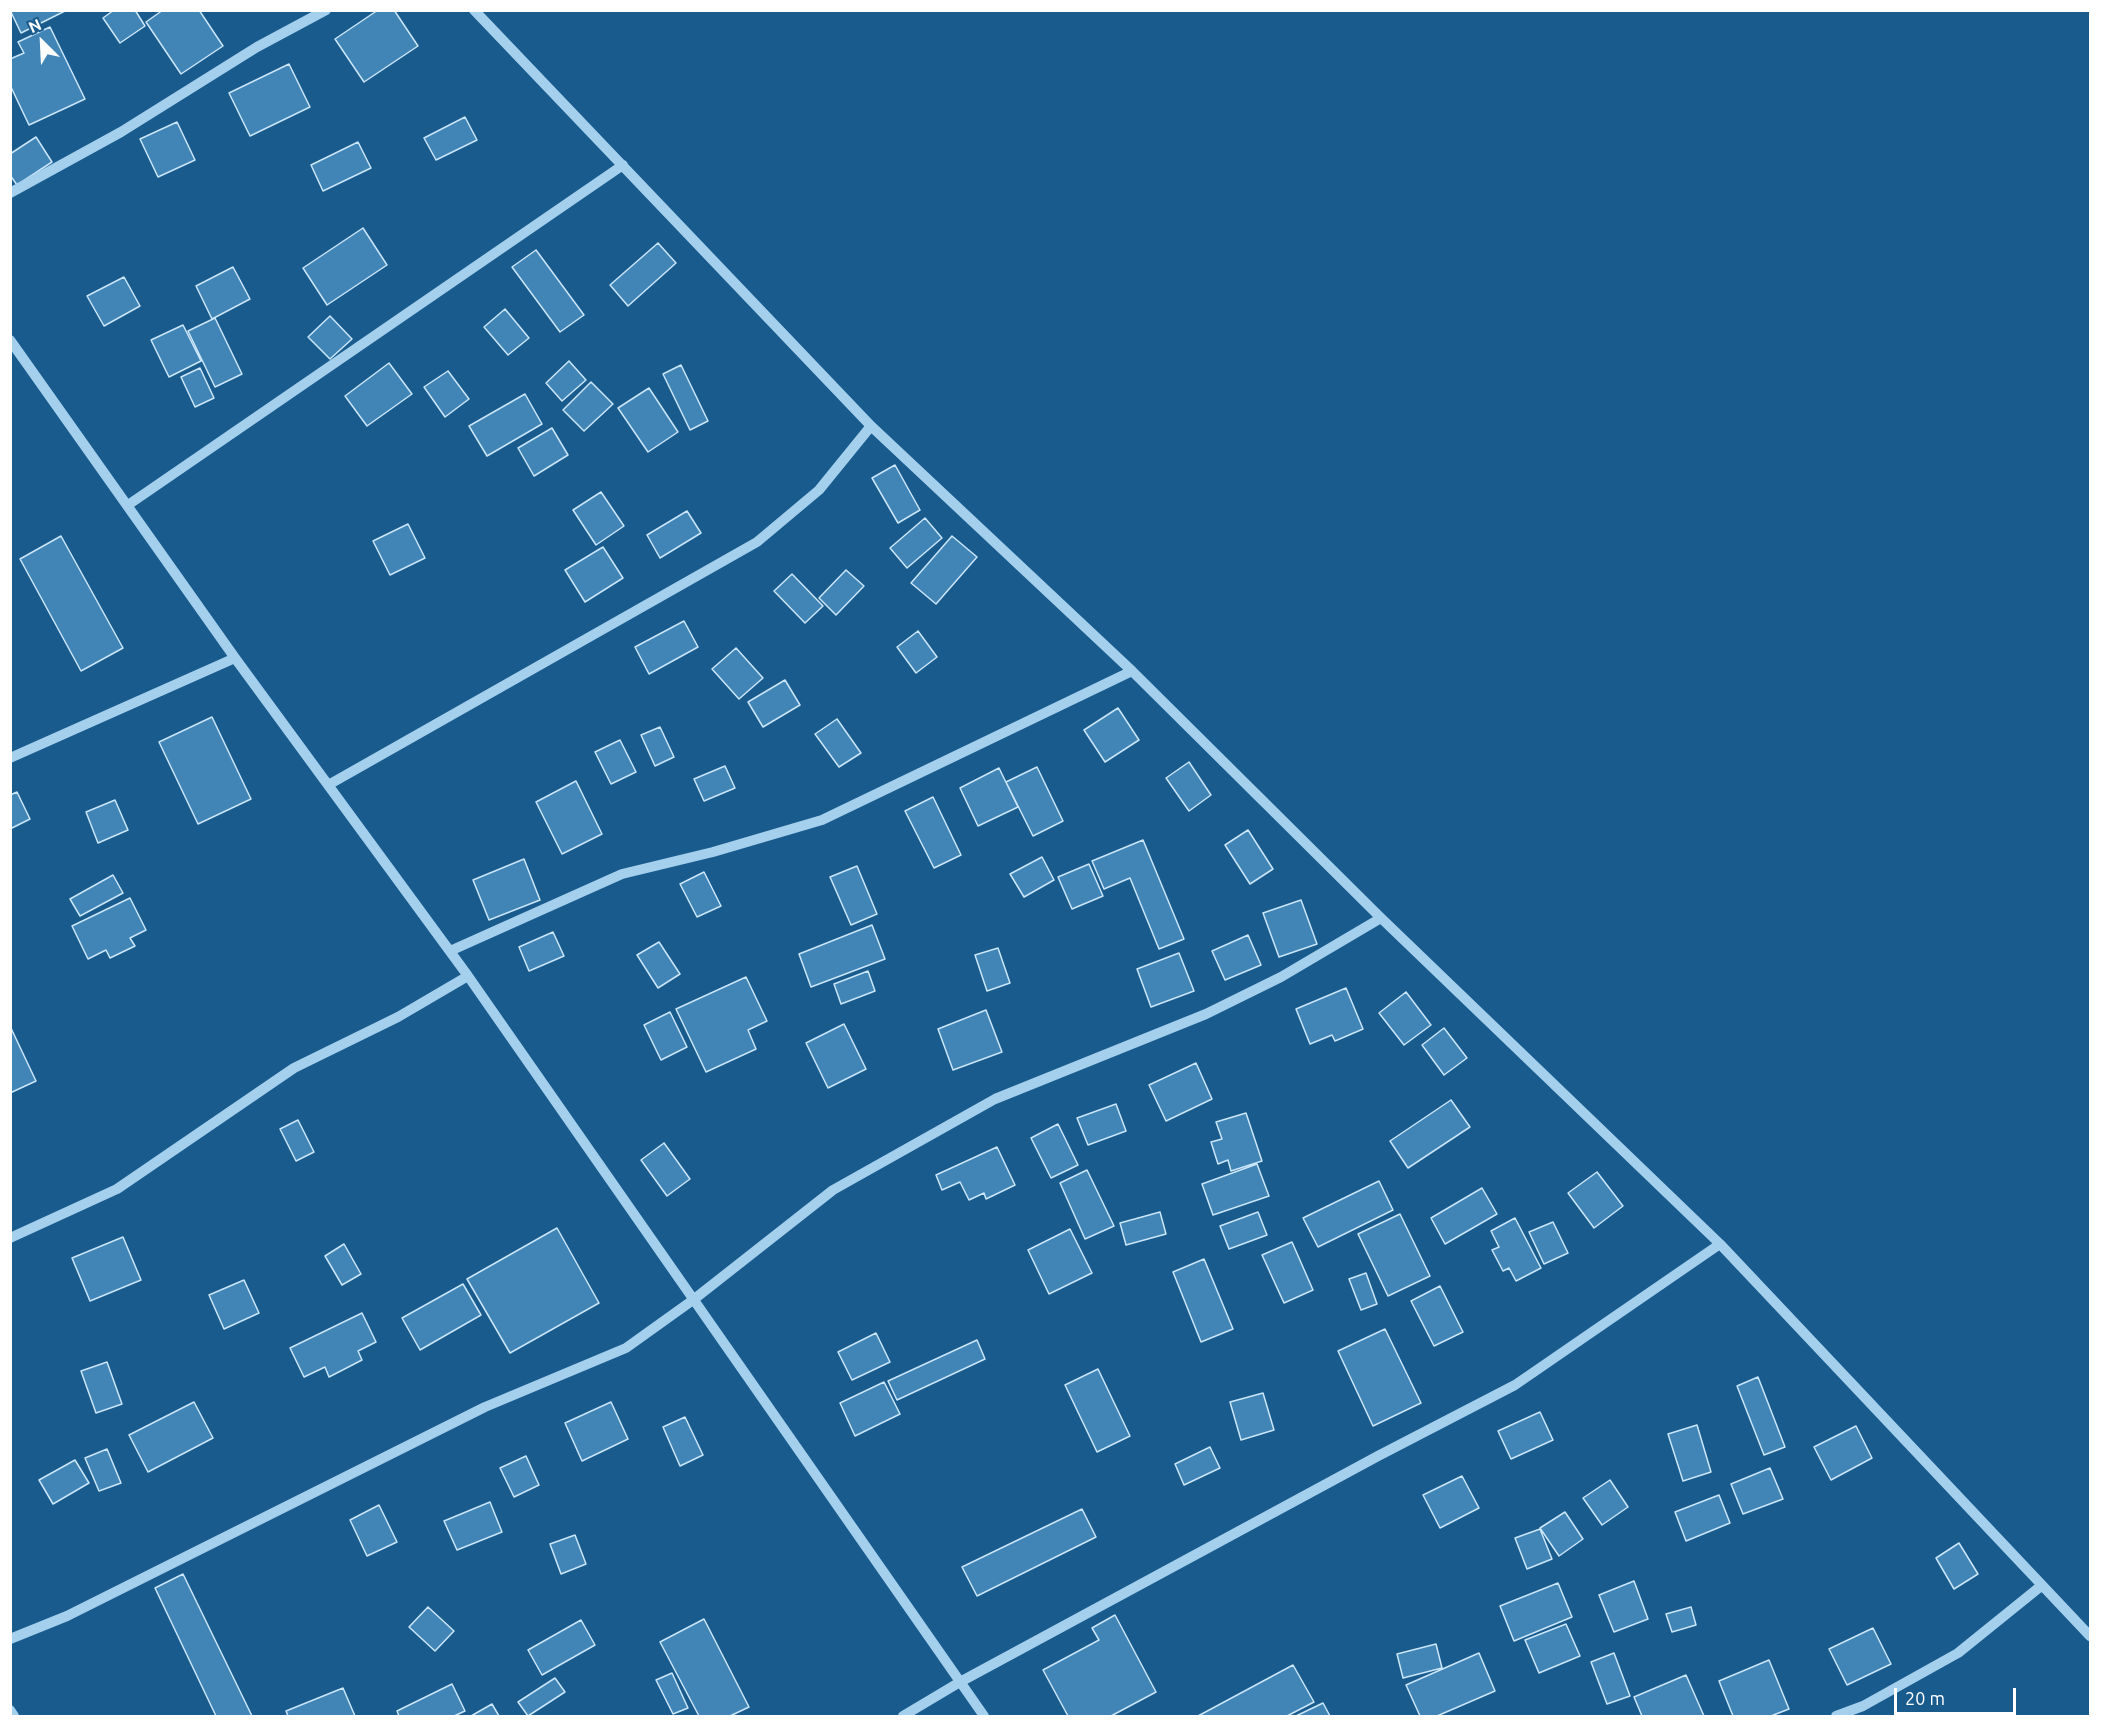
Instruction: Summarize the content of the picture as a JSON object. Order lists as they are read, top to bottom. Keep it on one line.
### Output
{"scale_bar":"20 m","north":"top left"}
